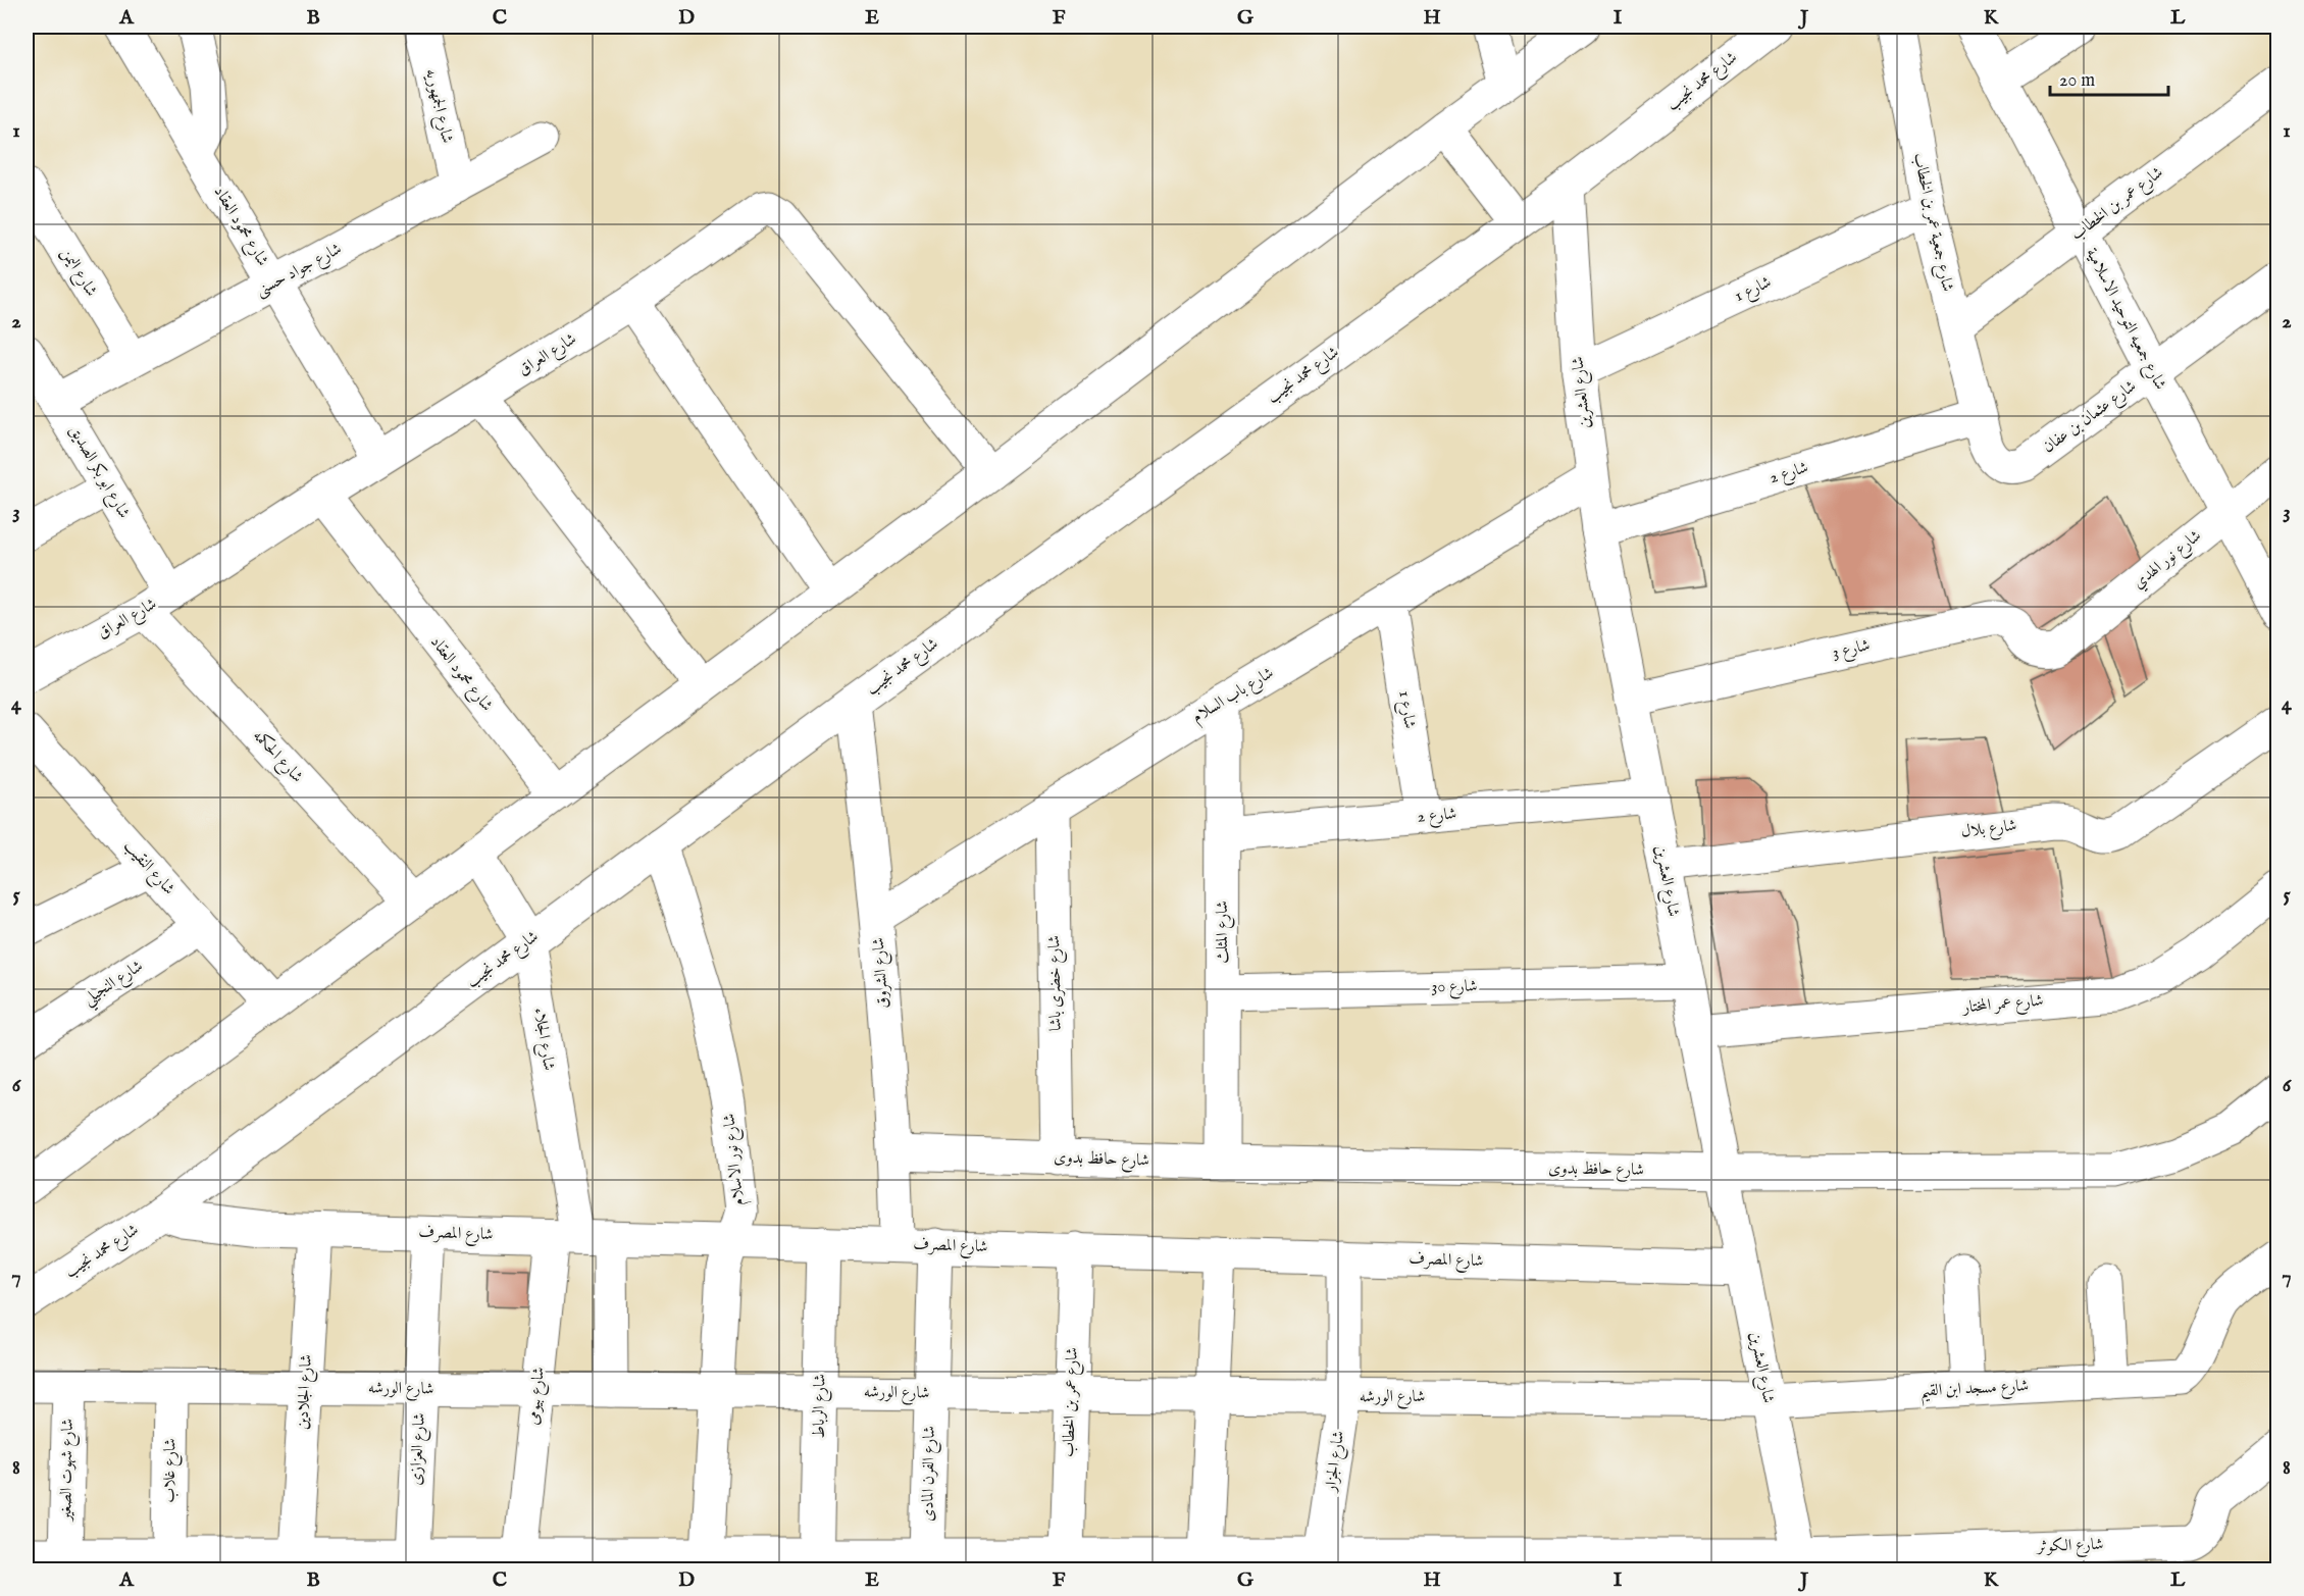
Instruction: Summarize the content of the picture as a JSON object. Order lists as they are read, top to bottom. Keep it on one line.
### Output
{"streets":{"street":["شارع محمد نجيب","شارع الجمهوريه","شارع عمر بن الخطاب","شارع جمعية عمر بن الخطاب","شارع محمود العقاد","شارع جواد حسنى","شارع اليمن","شارع 1","شارع جمعيه التوحيد الاسلامية","شارع العراق","شارع العشرين","شارع عثمان بن عفان","شارع ابو بكر الصديق","شارع 2","شارع نور الهدي","شارع 3","شارع باب السلام","شارع الحكمه","شارع بلال","شارع النقيب","شارع المثلث","شارع الشروق","شارع النجيلي","شارع خضرى باشا","شارع 30","شارع عمر المختار","شارع الجلاء","شارع نور الاسلام","شارع حافظ بدوى","شارع المصرف","شارع الورشه","شارع مسجد ابن القيم","شارع الجلادين","شارع بيومى","شارع الرباط","شارع العزازى","شارع الجزار","شارع شهوت الصغير","شارع غلاب","شارع الفرن المادى","شارع الكوثر"]},"crossings":[["شارع محمد نجيب","شارع العشرين"],["شارع محمد نجيب","شارع الشروق"],["شارع محمد نجيب","شارع الجلاء"],["شارع محمد نجيب","شارع نور الاسلام"],["شارع محمد نجيب","شارع المصرف"],["شارع الجمهوريه","شارع جواد حسنى"],["شارع عمر بن الخطاب","شارع جمعية عمر بن الخطاب"],["شارع عمر بن الخطاب","شارع جمعيه التوحيد الاسلامية"],["شارع عمر بن الخطاب","شارع المصرف"],["شارع عمر بن الخطاب","شارع الورشه"],["شارع عمر بن الخطاب","شارع الكوثر"],["شارع جمعية عمر بن الخطاب","شارع 1"],["شارع جمعية عمر بن الخطاب","شارع عثمان بن عفان"],["شارع جمعية عمر بن الخطاب","شارع 2"],["شارع محمود العقاد","شارع جواد حسنى"],["شارع محمود العقاد","شارع العراق"],["شارع جواد حسنى","شارع اليمن"],["شارع جواد حسنى","شارع ابو بكر الصديق"],["شارع 1","شارع العشرين"],["شارع 1","شارع 2"],["شارع 1","شارع باب السلام"],["شارع جمعيه التوحيد الاسلامية","شارع عثمان بن عفان"],["شارع جمعيه التوحيد الاسلامية","شارع نور الهدي"],["شارع العراق","شارع ابو بكر الصديق"],["شارع العراق","شارع الحكمه"],["شارع العشرين","شارع 2"],["شارع العشرين","شارع 3"],["شارع العشرين","شارع باب السلام"],["شارع العشرين","شارع بلال"],["شارع العشرين","شارع 30"],["شارع العشرين","شارع عمر المختار"],["شارع العشرين","شارع حافظ بدوى"],["شارع العشرين","شارع المصرف"],["شارع العشرين","شارع الورشه"],["شارع العشرين","شارع مسجد ابن القيم"],["شارع العشرين","شارع الكوثر"],["شارع عثمان بن عفان","شارع 2"],["شارع ابو بكر الصديق","شارع الحكمه"],["شارع 2","شارع المثلث"],["شارع نور الهدي","شارع 3"],["شارع باب السلام","شارع المثلث"],["شارع باب السلام","شارع الشروق"],["شارع باب السلام","شارع خضرى باشا"],["شارع النقيب","شارع النجيلي"],["شارع المثلث","شارع 30"],["شارع المثلث","شارع حافظ بدوى"],["شارع الشروق","شارع حافظ بدوى"],["شارع الشروق","شارع المصرف"],["شارع خضرى باشا","شارع حافظ بدوى"],["شارع الجلاء","شارع المصرف"],["شارع الجلاء","شارع بيومى"],["شارع نور الاسلام","شارع المصرف"],["شارع نور الاسلام","شارع الورشه"],["شارع نور الاسلام","شارع الكوثر"],["شارع المصرف","شارع الجلادين"],["شارع المصرف","شارع بيومى"],["شارع المصرف","شارع الرباط"],["شارع المصرف","شارع العزازى"],["شارع المصرف","شارع الجزار"],["شارع المصرف","شارع الفرن المادى"],["شارع الورشه","شارع مسجد ابن القيم"],["شارع الورشه","شارع الجلادين"],["شارع الورشه","شارع بيومى"],["شارع الورشه","شارع الرباط"],["شارع الورشه","شارع العزازى"],["شارع الورشه","شارع الجزار"],["شارع الورشه","شارع شهوت الصغير"],["شارع الورشه","شارع غلاب"],["شارع الورشه","شارع الفرن المادى"],["شارع الجلادين","شارع الكوثر"],["شارع بيومى","شارع الكوثر"],["شارع الرباط","شارع الكوثر"],["شارع العزازى","شارع الكوثر"],["شارع الجزار","شارع الكوثر"],["شارع شهوت الصغير","شارع الكوثر"],["شارع غلاب","شارع الكوثر"],["شارع الفرن المادى","شارع الكوثر"]],"scale_bar":"20 m","grid":{"columns":["A","B","C","D","E","F","G","H","I","J","K","L"],"rows":["1","2","3","4","5","6","7","8"]}}
